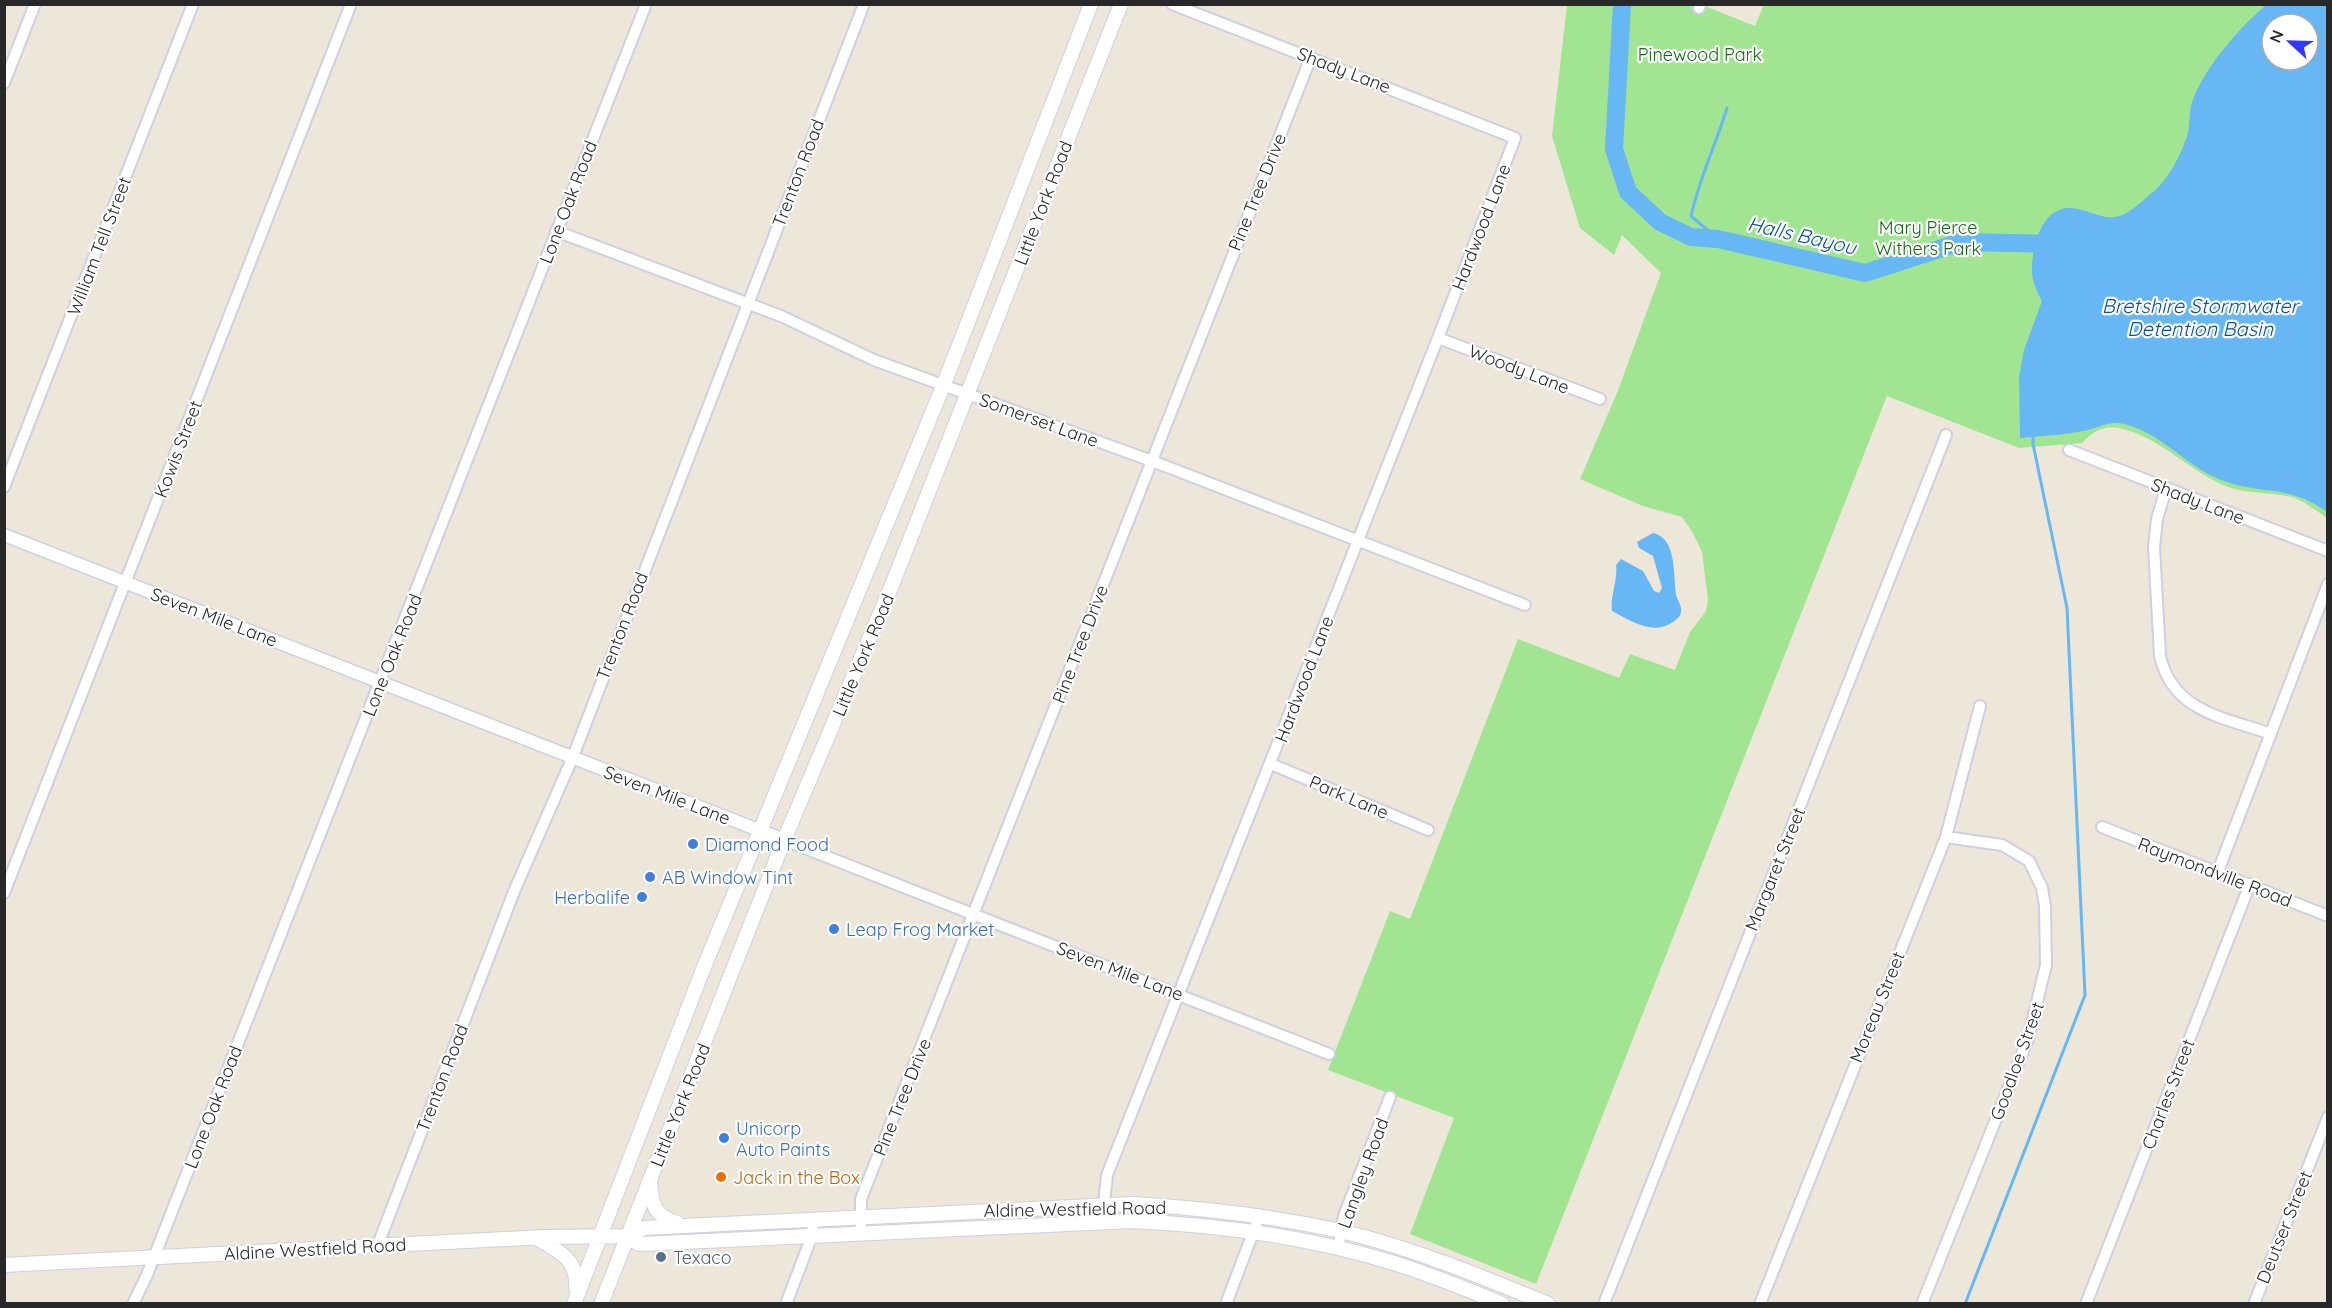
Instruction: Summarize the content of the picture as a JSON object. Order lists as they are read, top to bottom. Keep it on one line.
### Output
{"streets":{"main road":["Little York Road","Aldine Westfield Road"],"street":["Shady Lane","Trenton Road","Pine Tree Drive","Lone Oak Road","Hardwood Lane","William Tell Street","Woody Lane","Somerset Lane","Kowis Street","Seven Mile Lane","Park Lane","Margaret Street","Raymondville Road","Moreau Street","Goodloe Street","Charles Street","Langley Road","Deutser Street"]},"crossings":[["Shady Lane","Pine Tree Drive"],["Shady Lane","Hardwood Lane"],["Trenton Road","Somerset Lane"],["Trenton Road","Seven Mile Lane"],["Trenton Road","Aldine Westfield Road"],["Pine Tree Drive","Somerset Lane"],["Pine Tree Drive","Seven Mile Lane"],["Pine Tree Drive","Aldine Westfield Road"],["Lone Oak Road","Somerset Lane"],["Lone Oak Road","Seven Mile Lane"],["Lone Oak Road","Aldine Westfield Road"],["Little York Road","Somerset Lane"],["Little York Road","Seven Mile Lane"],["Little York Road","Aldine Westfield Road"],["Hardwood Lane","Woody Lane"],["Hardwood Lane","Somerset Lane"],["Hardwood Lane","Seven Mile Lane"],["Hardwood Lane","Park Lane"],["Hardwood Lane","Aldine Westfield Road"],["Kowis Street","Seven Mile Lane"],["Raymondville Road","Charles Street"],["Moreau Street","Goodloe Street"],["Langley Road","Aldine Westfield Road"]],"water":["Halls Bayou","Bretshire Stormwater Detention Basin"],"parks":["Pinewood Park","Mary Pierce Withers Park"],"places":["Diamond Food","AB Window Tint","Herbalife","Leap Frog Market","Unicorp Auto Paints","Jack in the Box","Texaco"],"north":"left"}
